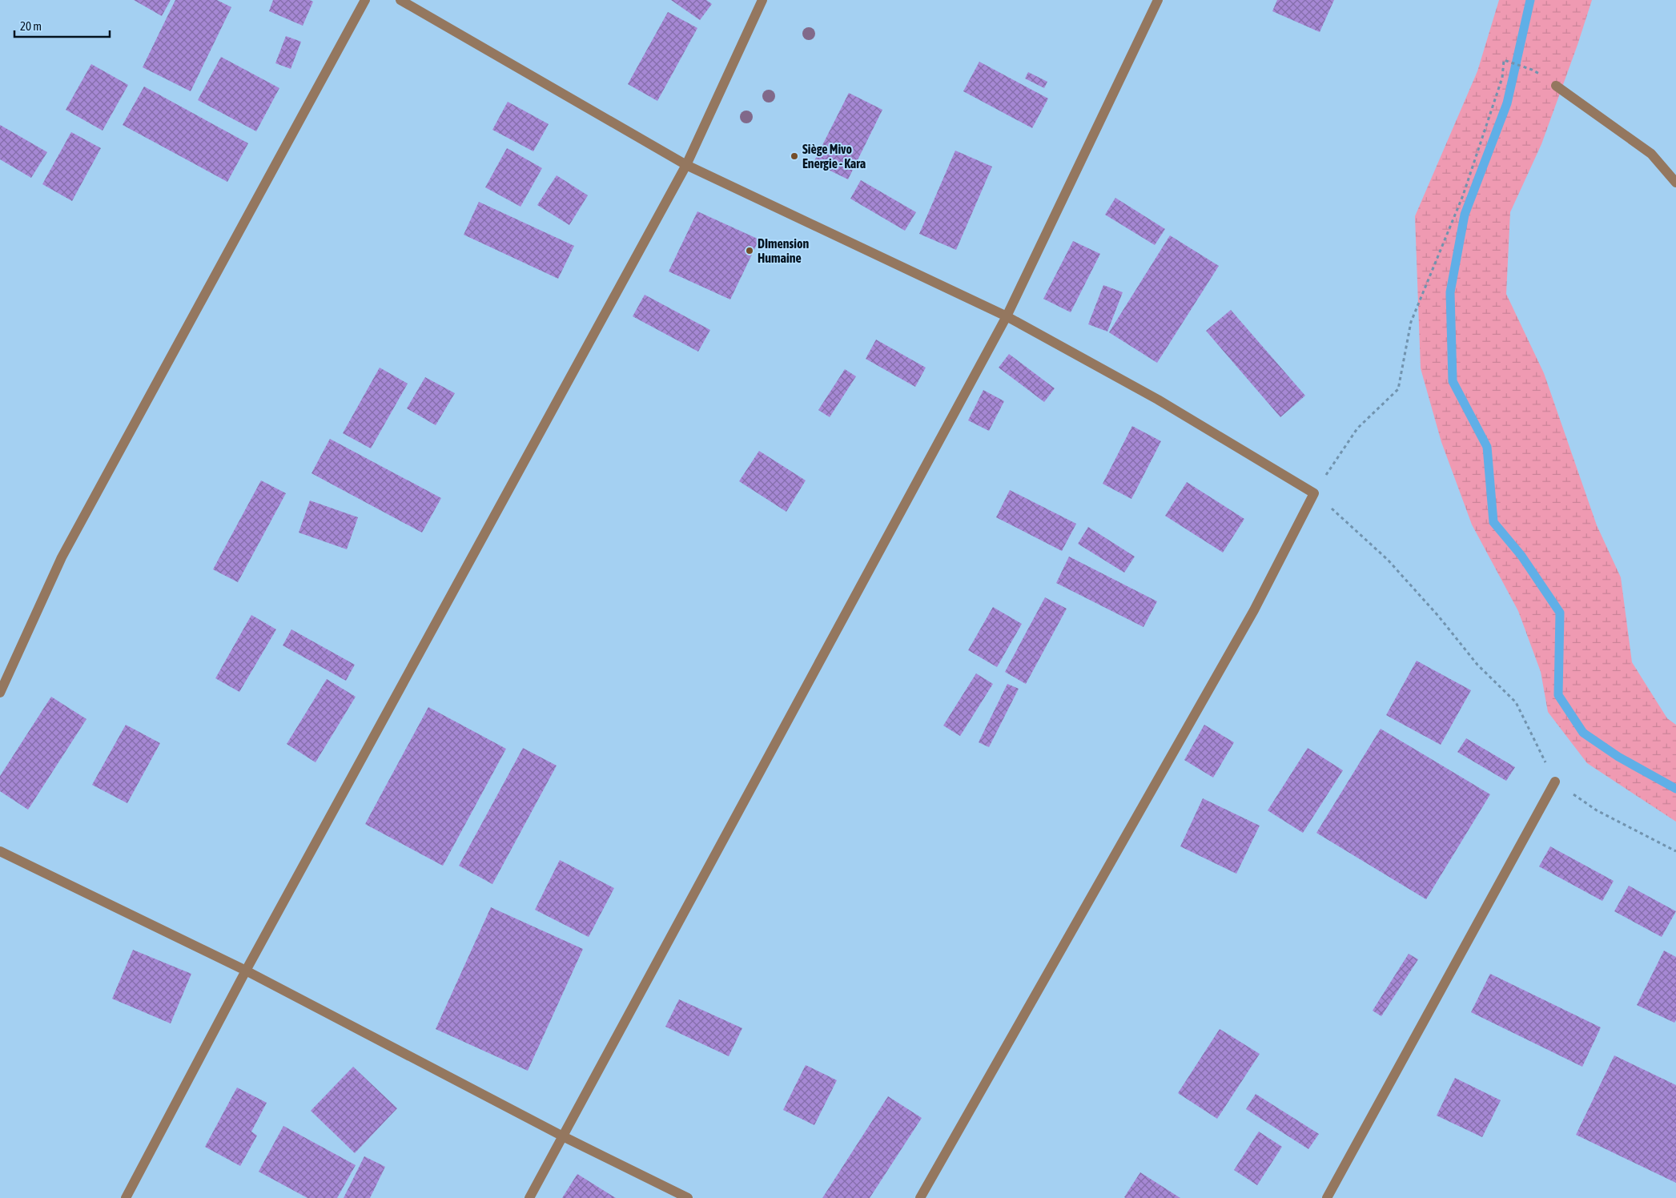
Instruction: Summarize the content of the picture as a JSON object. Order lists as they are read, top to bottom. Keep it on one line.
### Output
{"places":["Siège Mivo Energie - Kara","DImension Humaine"],"scale_bar":"20 m"}
